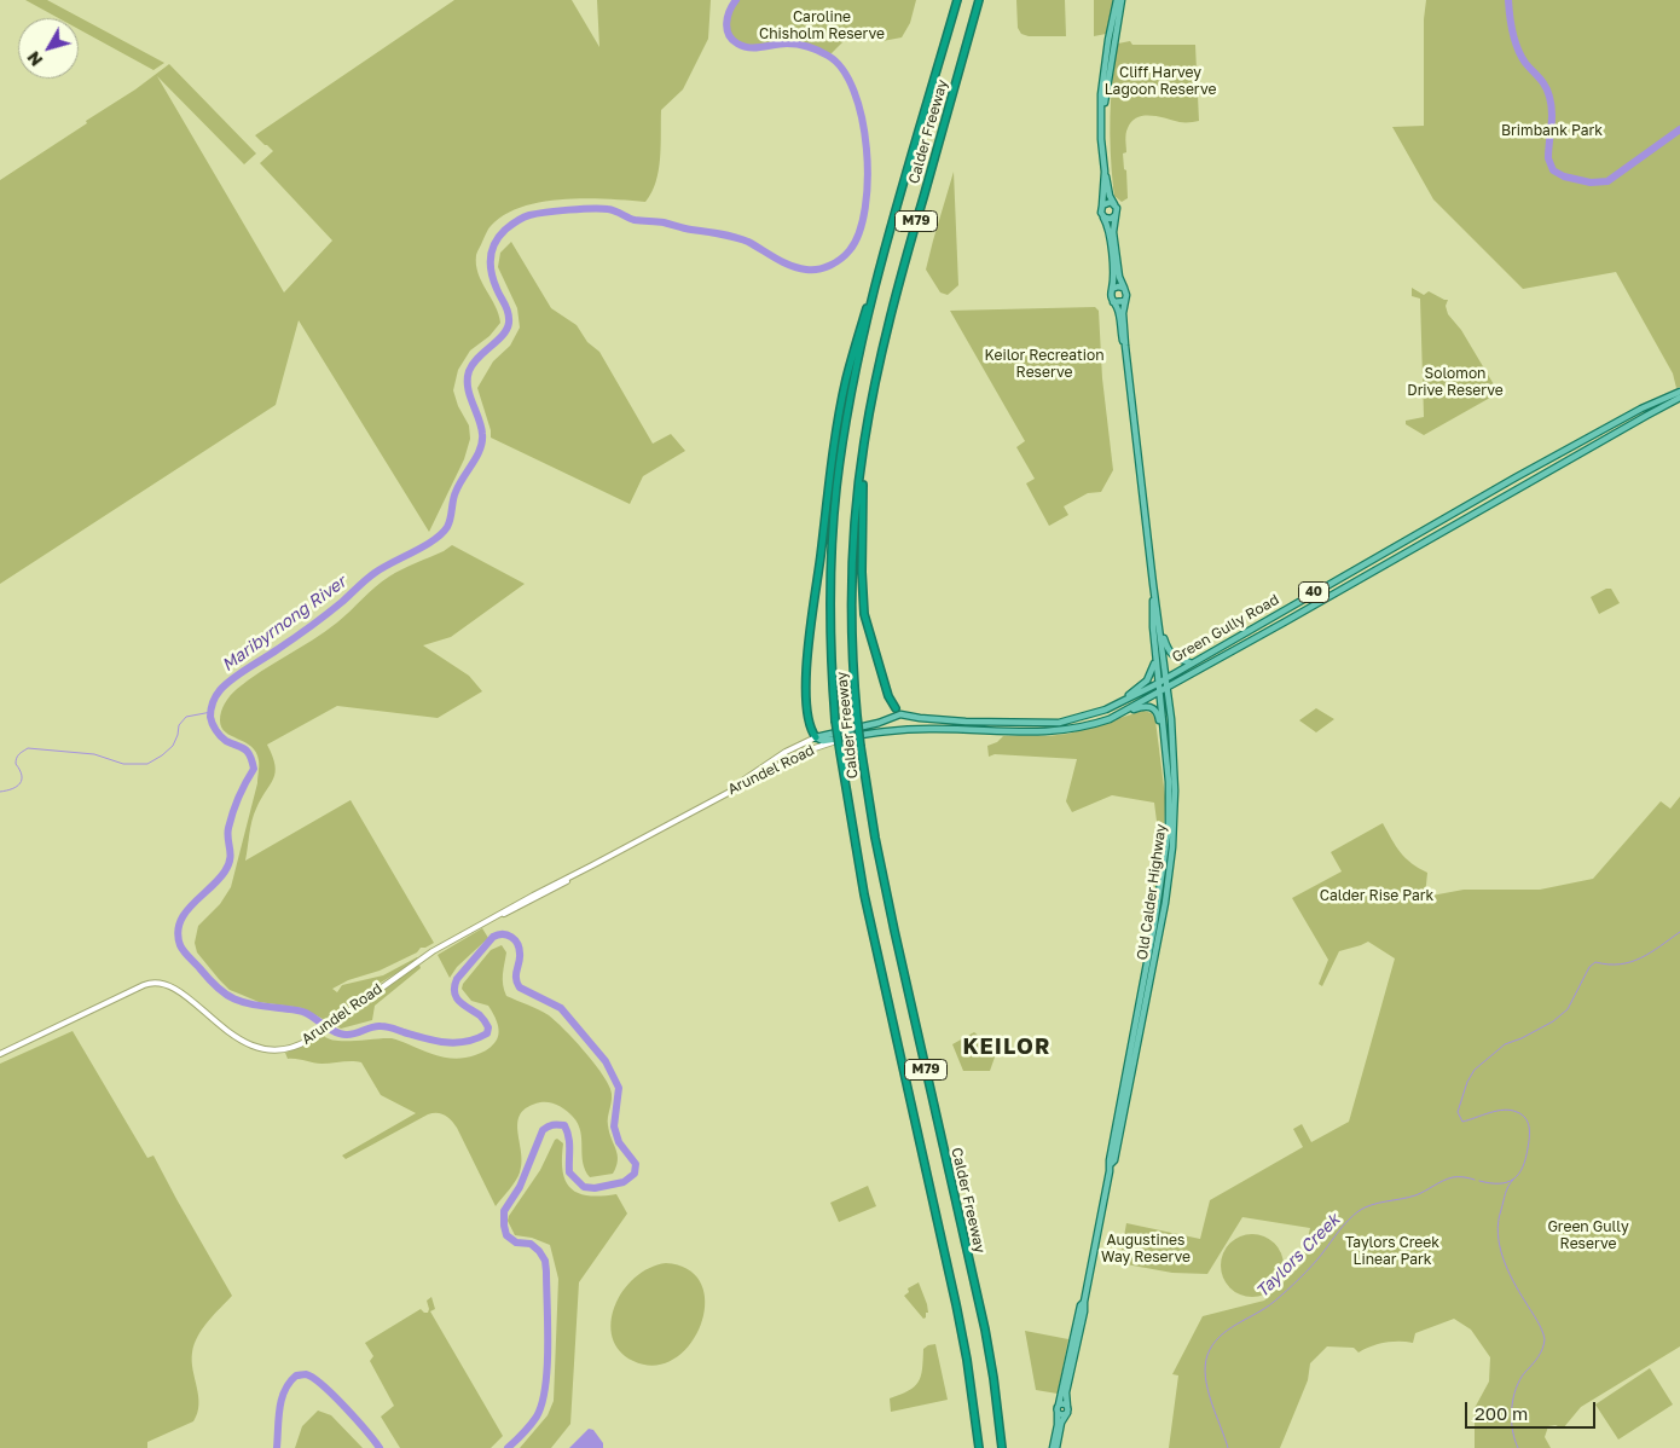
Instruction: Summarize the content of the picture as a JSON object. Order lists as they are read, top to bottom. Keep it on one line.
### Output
{"streets":{"highway":["Calder Freeway","M79"],"main road":["40","Green Gully Road","Old Calder Highway"],"street":["Arundel Road"]},"crossings":[["Green Gully Road","Arundel Road"],["Green Gully Road","Old Calder Highway"]],"districts":["KEILOR"],"water":["Maribyrnong River","Taylors Creek"],"parks":["Caroline Chisholm Reserve","Cliff Harvey Lagoon Reserve","Brimbank Park","Keilor Recreation Reserve","Solomon Drive Reserve","Calder Rise Park","Green Gully Reserve","Augustines Way Reserve","Taylors Creek Linear Park"],"scale_bar":"200 m","north":"bottom left"}
